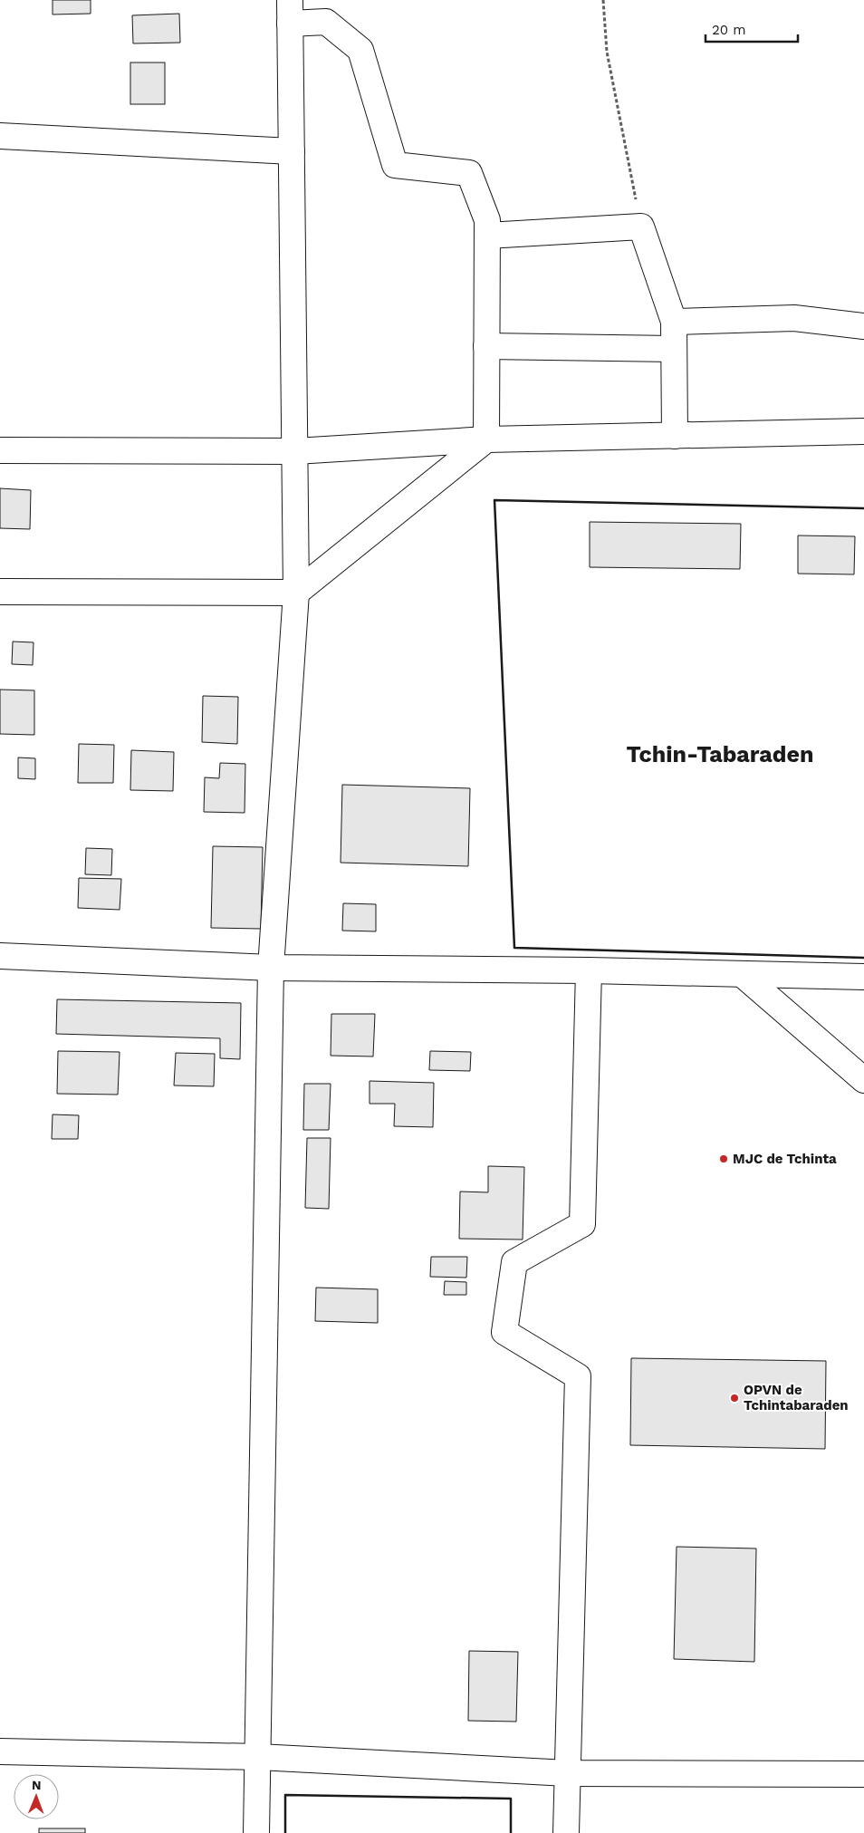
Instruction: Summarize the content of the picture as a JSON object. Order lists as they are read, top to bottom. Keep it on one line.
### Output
{"districts":["Tchin-Tabaraden"],"places":["MJC de Tchinta","OPVN de Tchintabaraden"],"scale_bar":"20 m","north":"top"}
